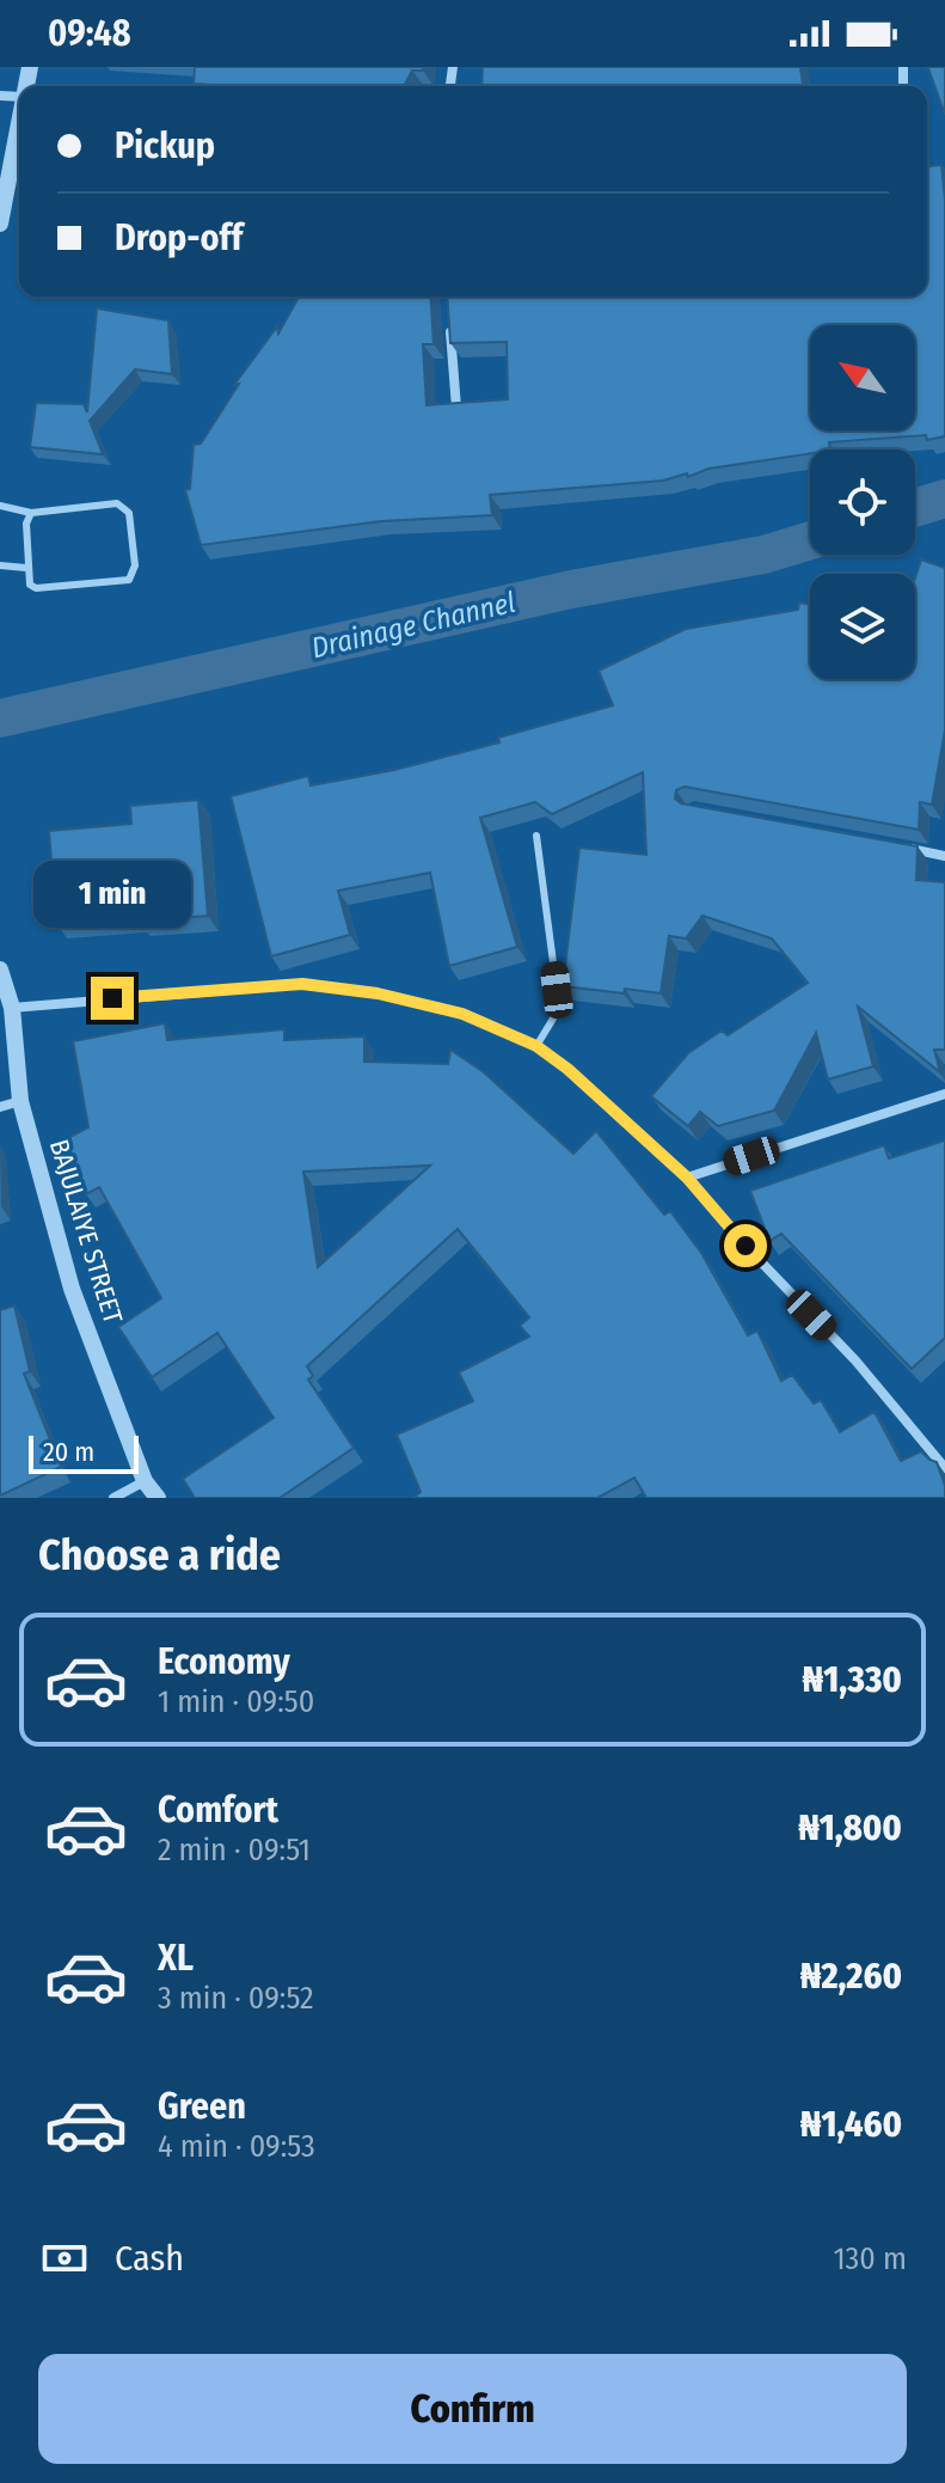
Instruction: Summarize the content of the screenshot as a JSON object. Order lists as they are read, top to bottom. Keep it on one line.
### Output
{"streets":{"street":["BAJULAIYE STREET"]},"water":["Drainage Channel"],"scale_bar":"20 m","north":"top left","page":{"status":"09:48","banner":["Pickup","Drop-off"],"bubble":"1 min","scale":"20 m","heading":"Choose a ride","list":[{"name":"Economy","note":"1 min · 09:50","value":"₦1,330"},{"name":"Comfort","note":"2 min · 09:51","value":"₦1,800"},{"name":"XL","note":"3 min · 09:52","value":"₦2,260"},{"name":"Green","note":"4 min · 09:53","value":"₦1,460"}],"pay":["Cash","130 m"],"buttons":"Confirm"}}
